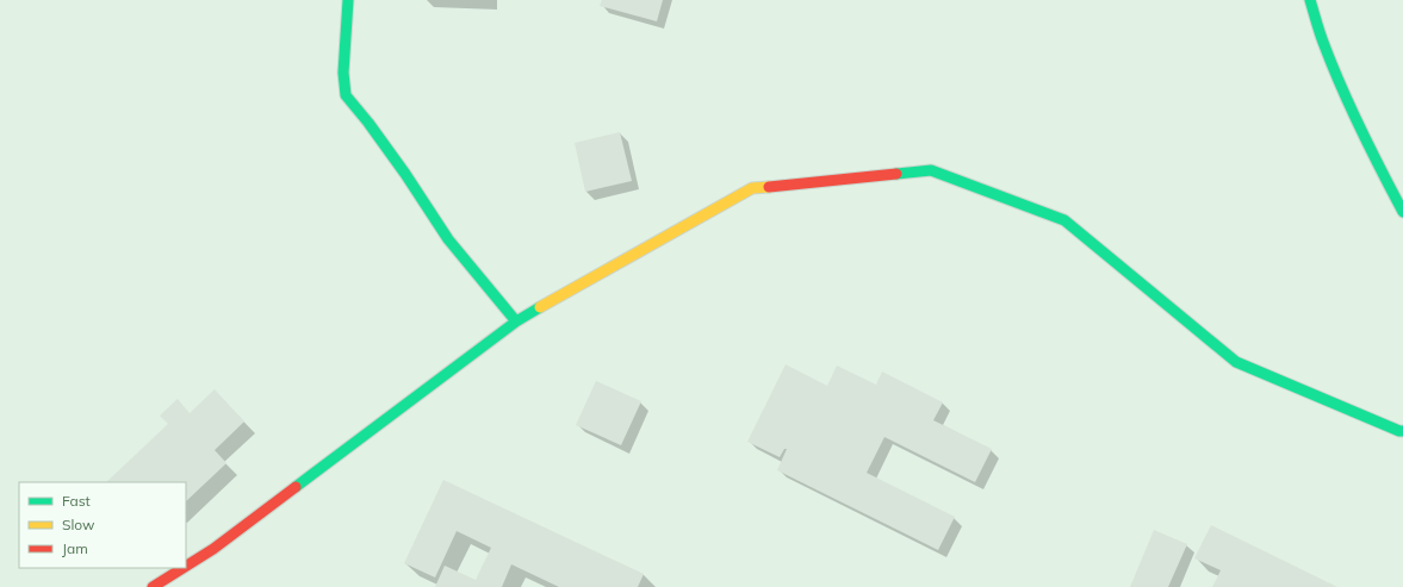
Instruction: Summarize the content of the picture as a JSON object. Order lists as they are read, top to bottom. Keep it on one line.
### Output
{"legend":["Fast","Slow","Jam"]}
